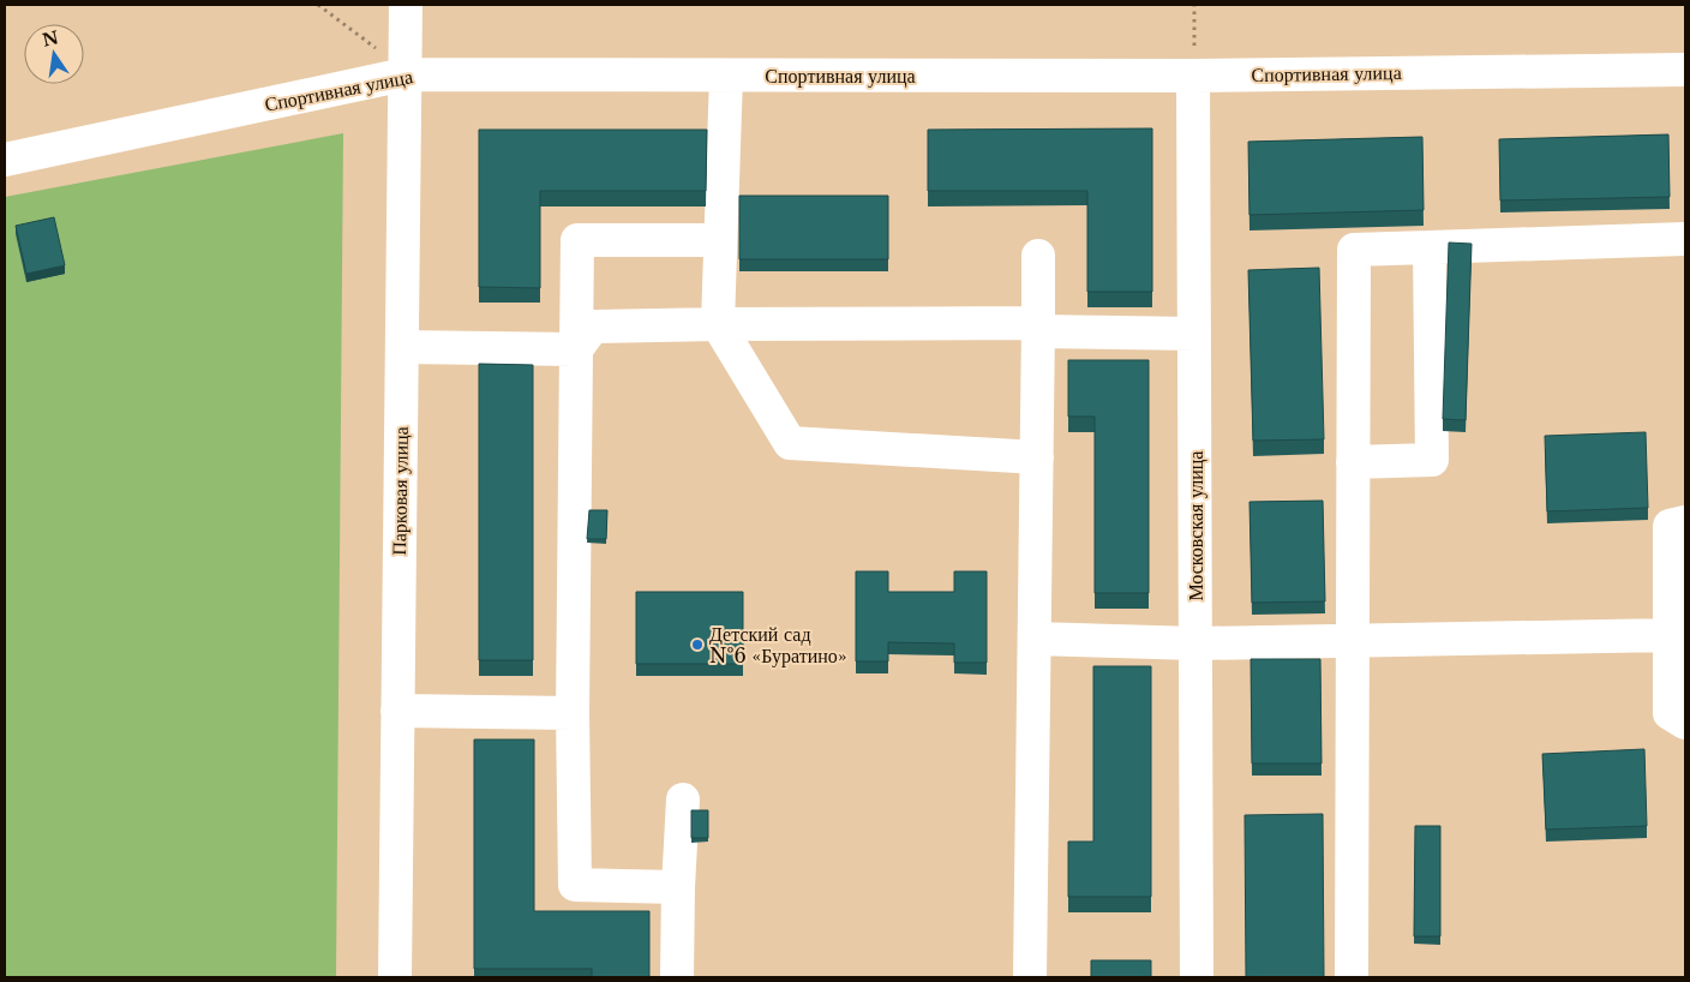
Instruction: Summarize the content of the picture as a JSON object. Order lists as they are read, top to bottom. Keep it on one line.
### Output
{"streets":{"street":["Спортивная улица","Парковая улица","Московская улица"]},"crossings":[["Спортивная улица","Парковая улица"],["Спортивная улица","Московская улица"]],"places":["Детский сад №6 «Буратино»"],"north":"top"}
